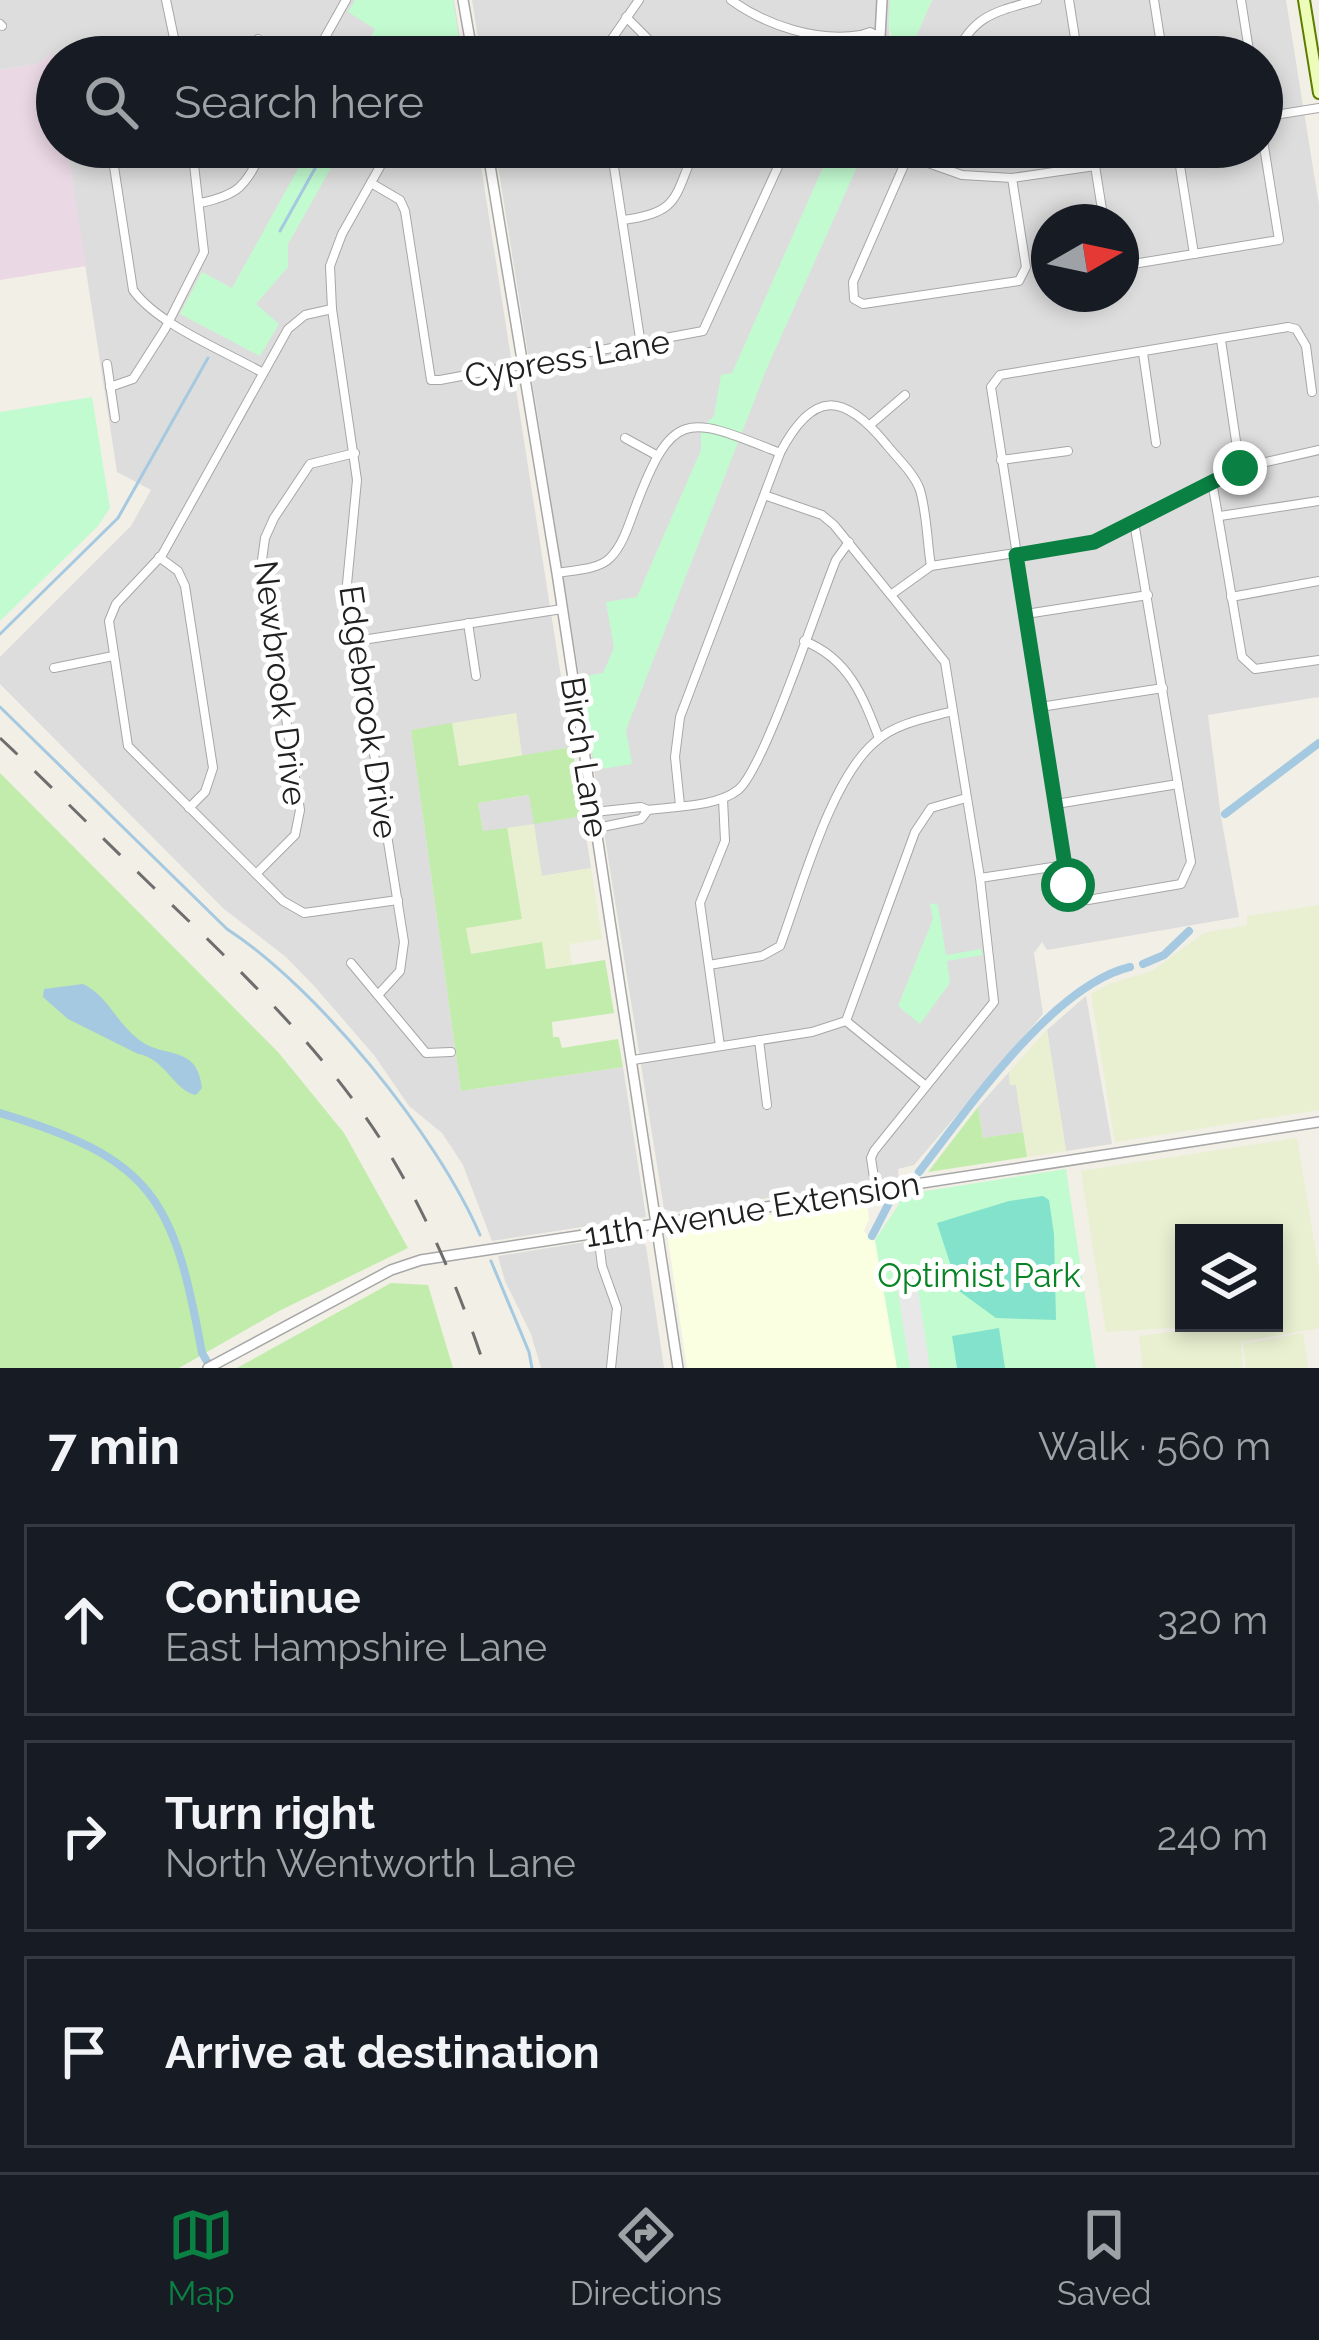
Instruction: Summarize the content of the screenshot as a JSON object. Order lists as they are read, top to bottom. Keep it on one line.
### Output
{"streets":{"street":["Cypress Lane","Newbrook Drive","Edgebrook Drive","Birch Lane","11th Avenue Extension"]},"crossings":[["Cypress Lane","Edgebrook Drive"],["Cypress Lane","Birch Lane"],["Newbrook Drive","Edgebrook Drive"],["Birch Lane","11th Avenue Extension"]],"parks":["Optimist Park"],"north":"right","page":{"search":"Search here","heading":["7 min","Walk · 560 m"],"list":[["Continue","East Hampshire Lane","320 m"],["Turn right","North Wentworth Lane","240 m"],"Arrive at destination"],"nav":["Map","Directions","Saved"]}}
